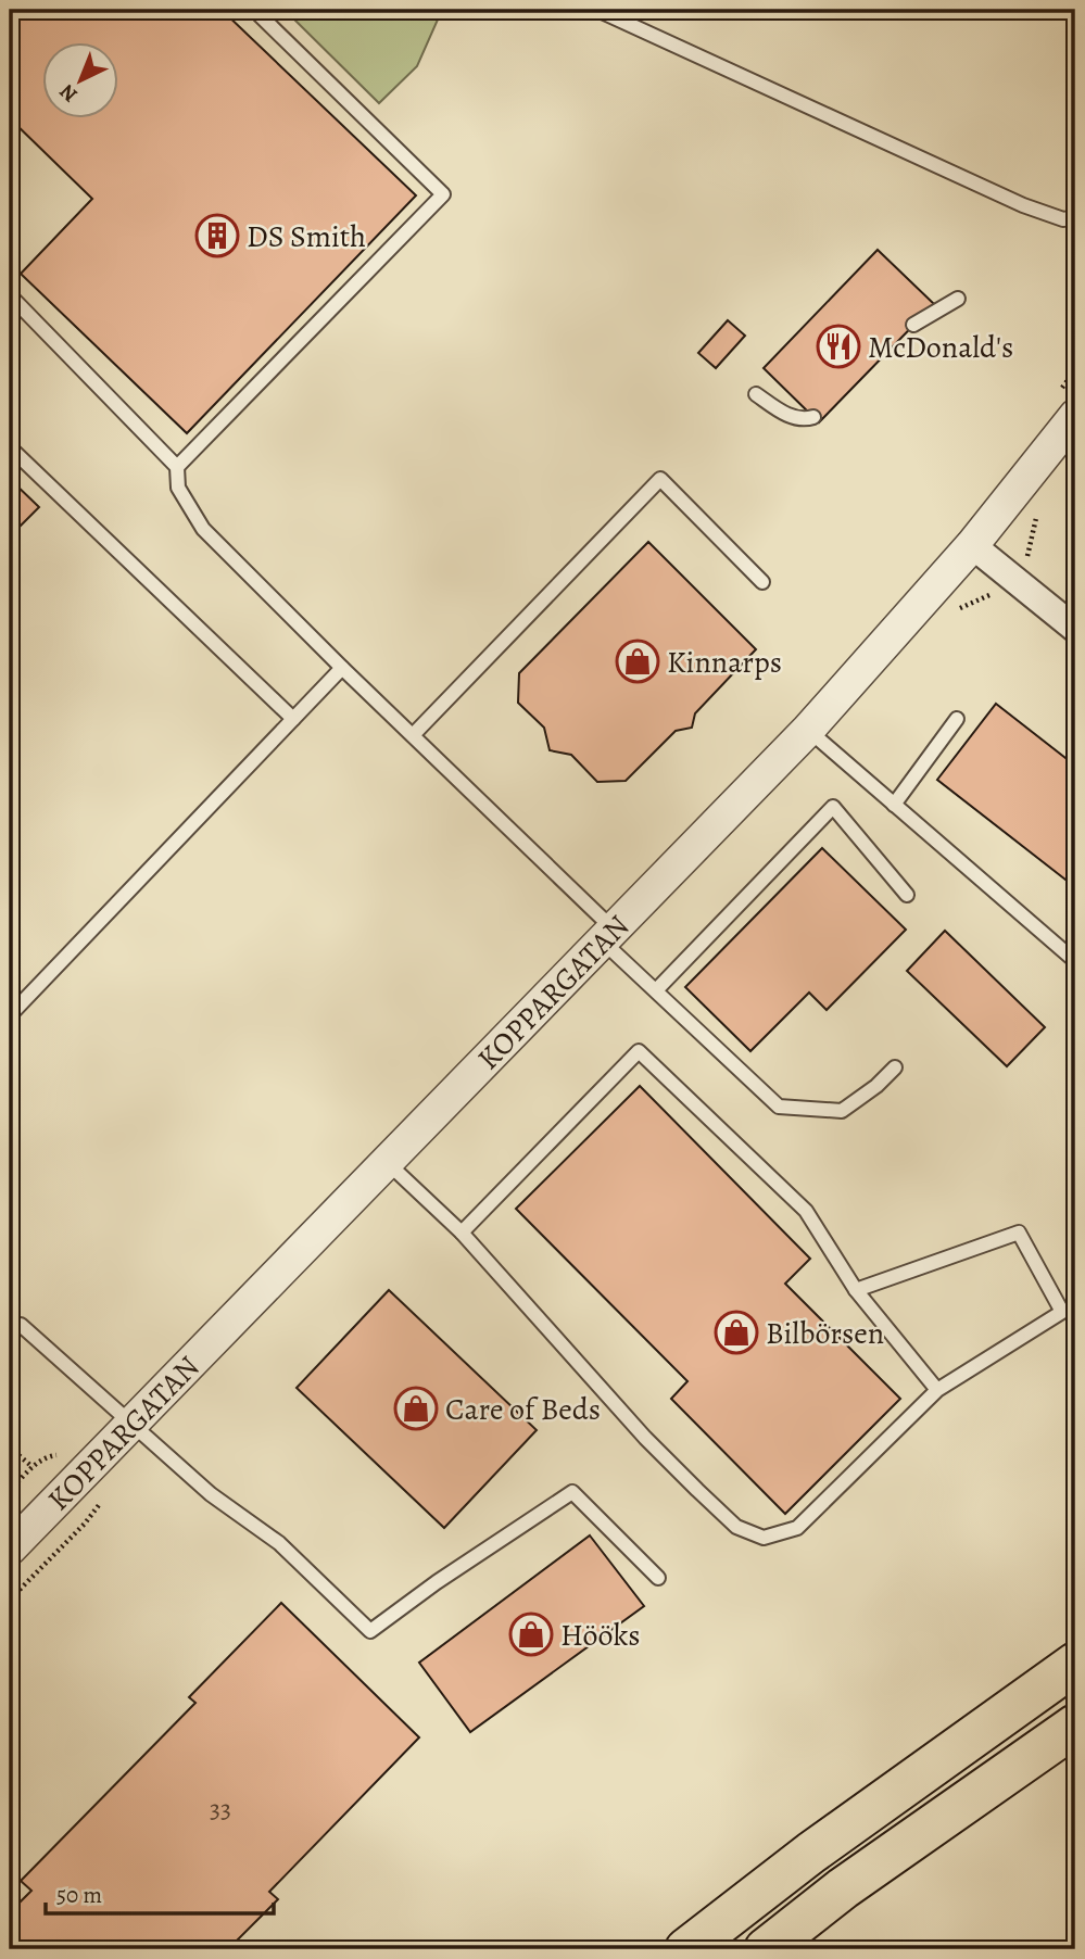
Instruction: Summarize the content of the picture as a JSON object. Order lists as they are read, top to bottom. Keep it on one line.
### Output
{"streets":{"street":["KOPPARGATAN"]},"places":{"building":["DS Smith"],"restaurant":["McDonald's"],"shop":["Kinnarps","Bilbörsen","Care of Beds","Hööks"]},"house_numbers":["33"],"scale_bar":"50 m","north":"bottom left"}
